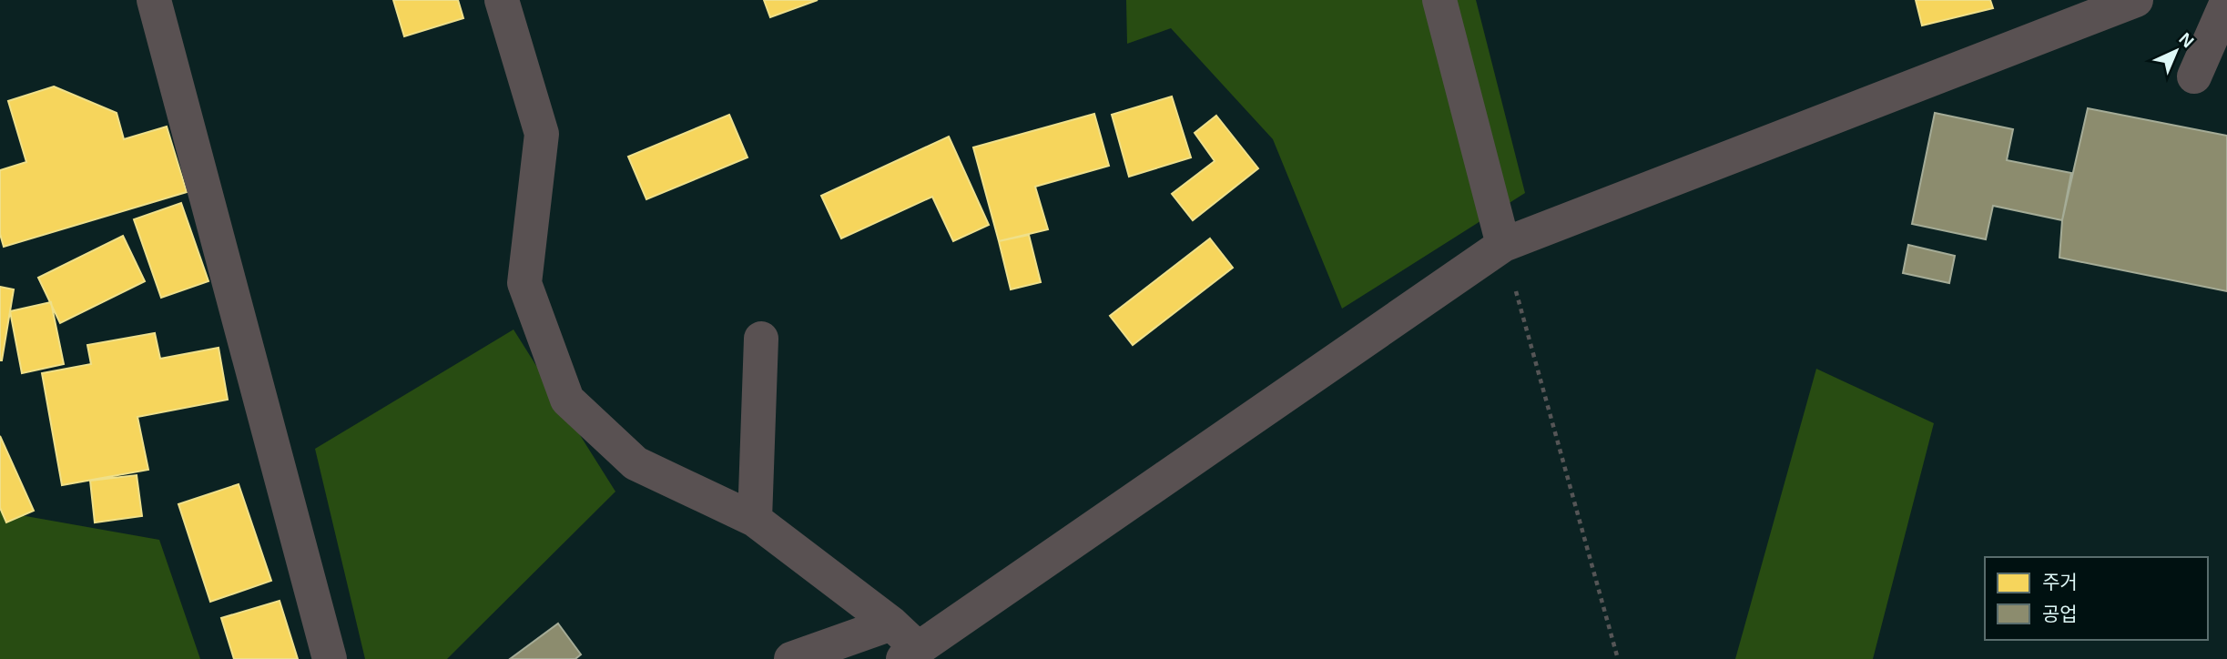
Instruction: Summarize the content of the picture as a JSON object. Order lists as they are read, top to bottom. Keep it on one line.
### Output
{"legend":["주거","공업"],"north":"top right"}
